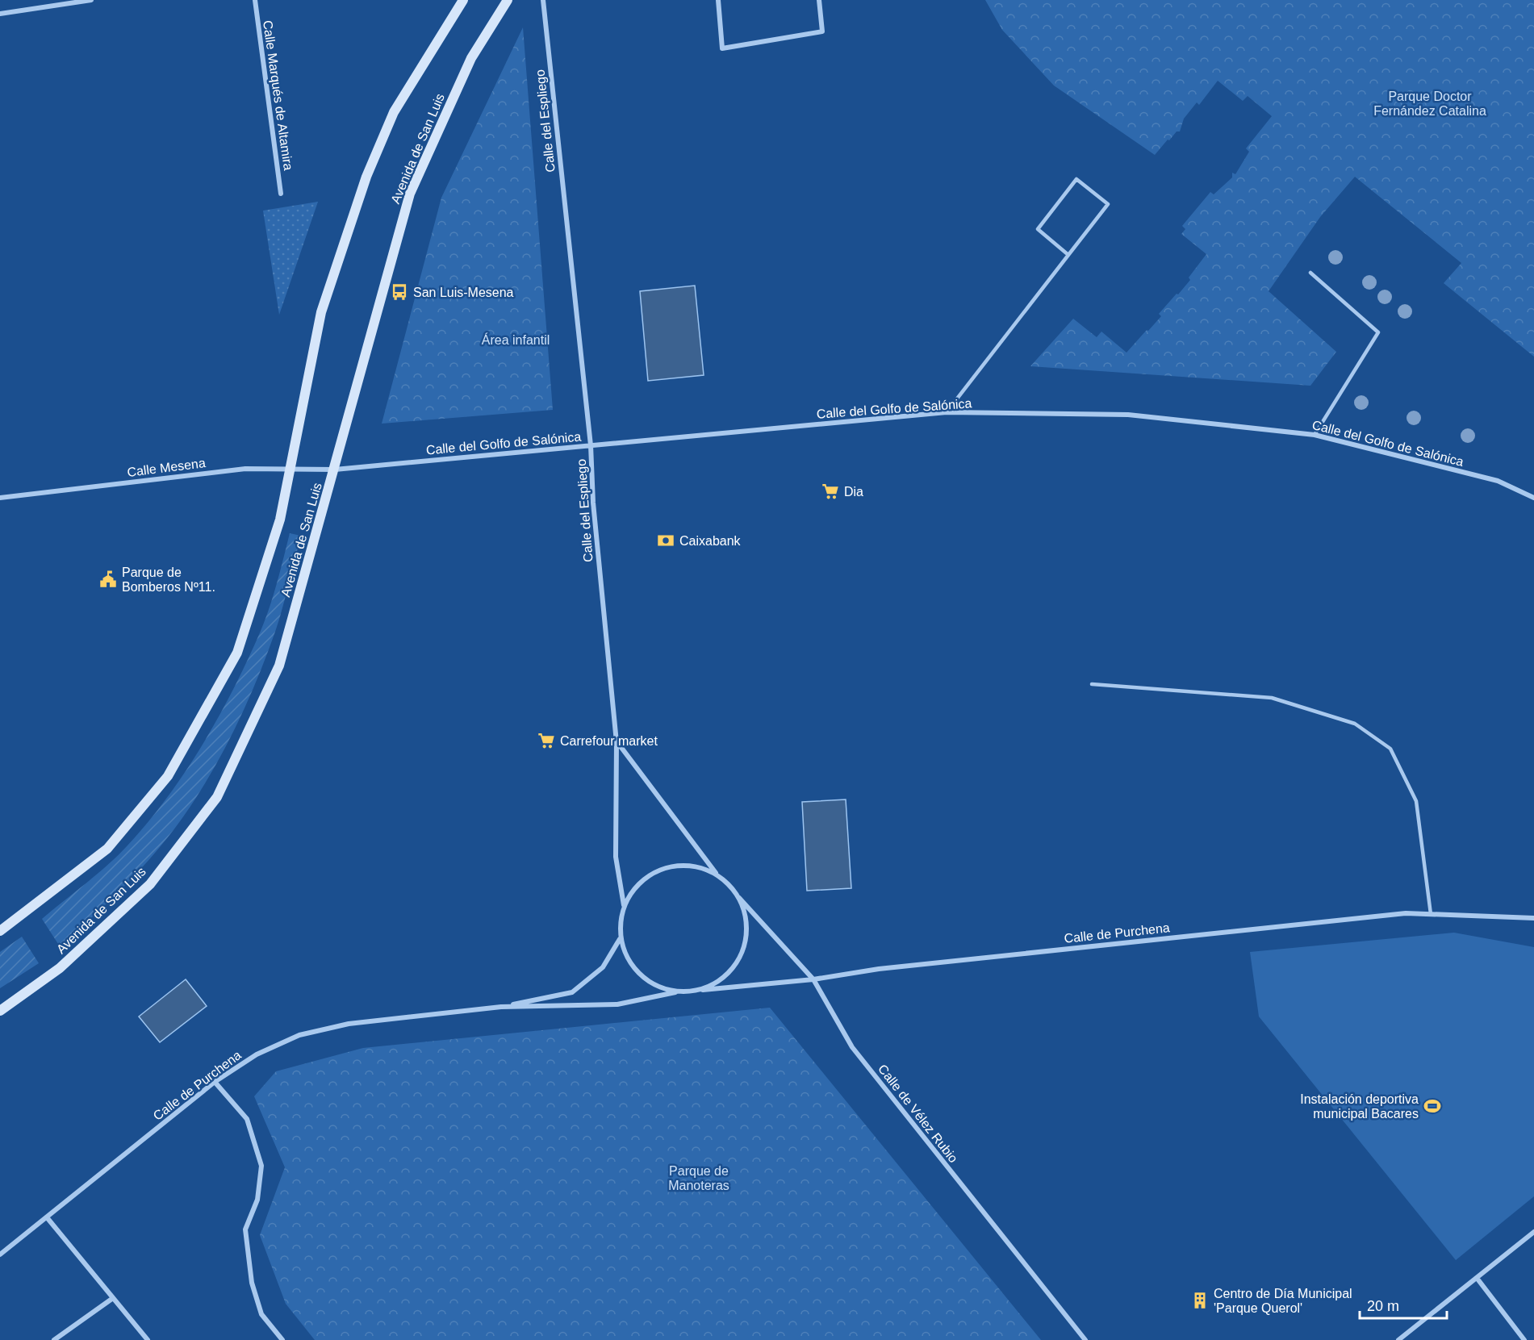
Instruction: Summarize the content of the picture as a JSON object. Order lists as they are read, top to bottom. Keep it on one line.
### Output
{"streets":{"street":["Calle Marqués de Altamira","Calle del Espliego","Avenida de San Luis","Calle del Golfo de Salónica","Calle Mesena","Calle de Purchena","Calle de Vélez Rubio"]},"crossings":[["Calle del Espliego","Calle del Golfo de Salónica"],["Calle del Espliego","Calle de Purchena"],["Calle del Espliego","Calle de Vélez Rubio"],["Avenida de San Luis","Calle del Golfo de Salónica"],["Avenida de San Luis","Calle Mesena"],["Calle del Golfo de Salónica","Calle Mesena"],["Calle de Purchena","Calle de Vélez Rubio"]],"parks":["Parque Doctor Fernández Catalina","Área infantil","Parque de Manoteras"],"places":{"bus stop":["San Luis-Mesena"],"supermarket":["Dia","Carrefour market"],"bank":["Caixabank"],"public building":["Parque de Bomberos Nº11."],"sports":["Instalación deportiva municipal Bacares"],"building":["Centro de Día Municipal 'Parque Querol'"]},"scale_bar":"20 m"}
